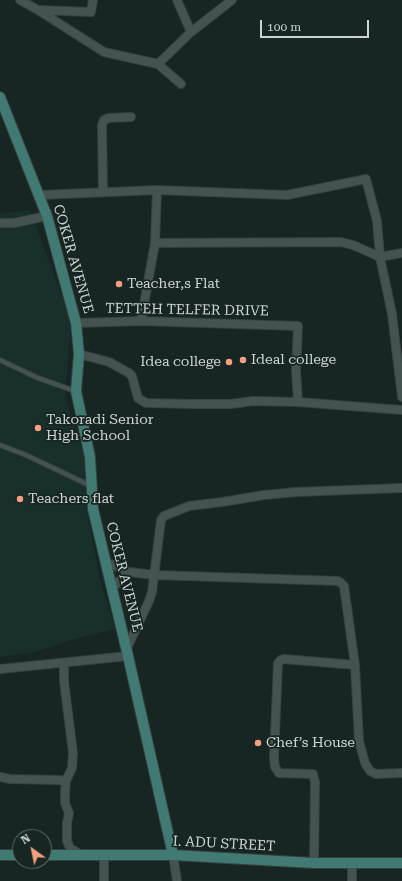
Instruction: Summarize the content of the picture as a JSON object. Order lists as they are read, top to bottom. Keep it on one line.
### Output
{"streets":{"street":["COKER AVENUE","TETTEH TELFER DRIVE","I. ADU STREET"]},"crossings":[["COKER AVENUE","TETTEH TELFER DRIVE"],["COKER AVENUE","I. ADU STREET"]],"places":["Teacher,s Flat","Ideal college","Idea college","Takoradi Senior High School","Teachers flat","Chef’s House"],"scale_bar":"100 m","north":"top left"}
